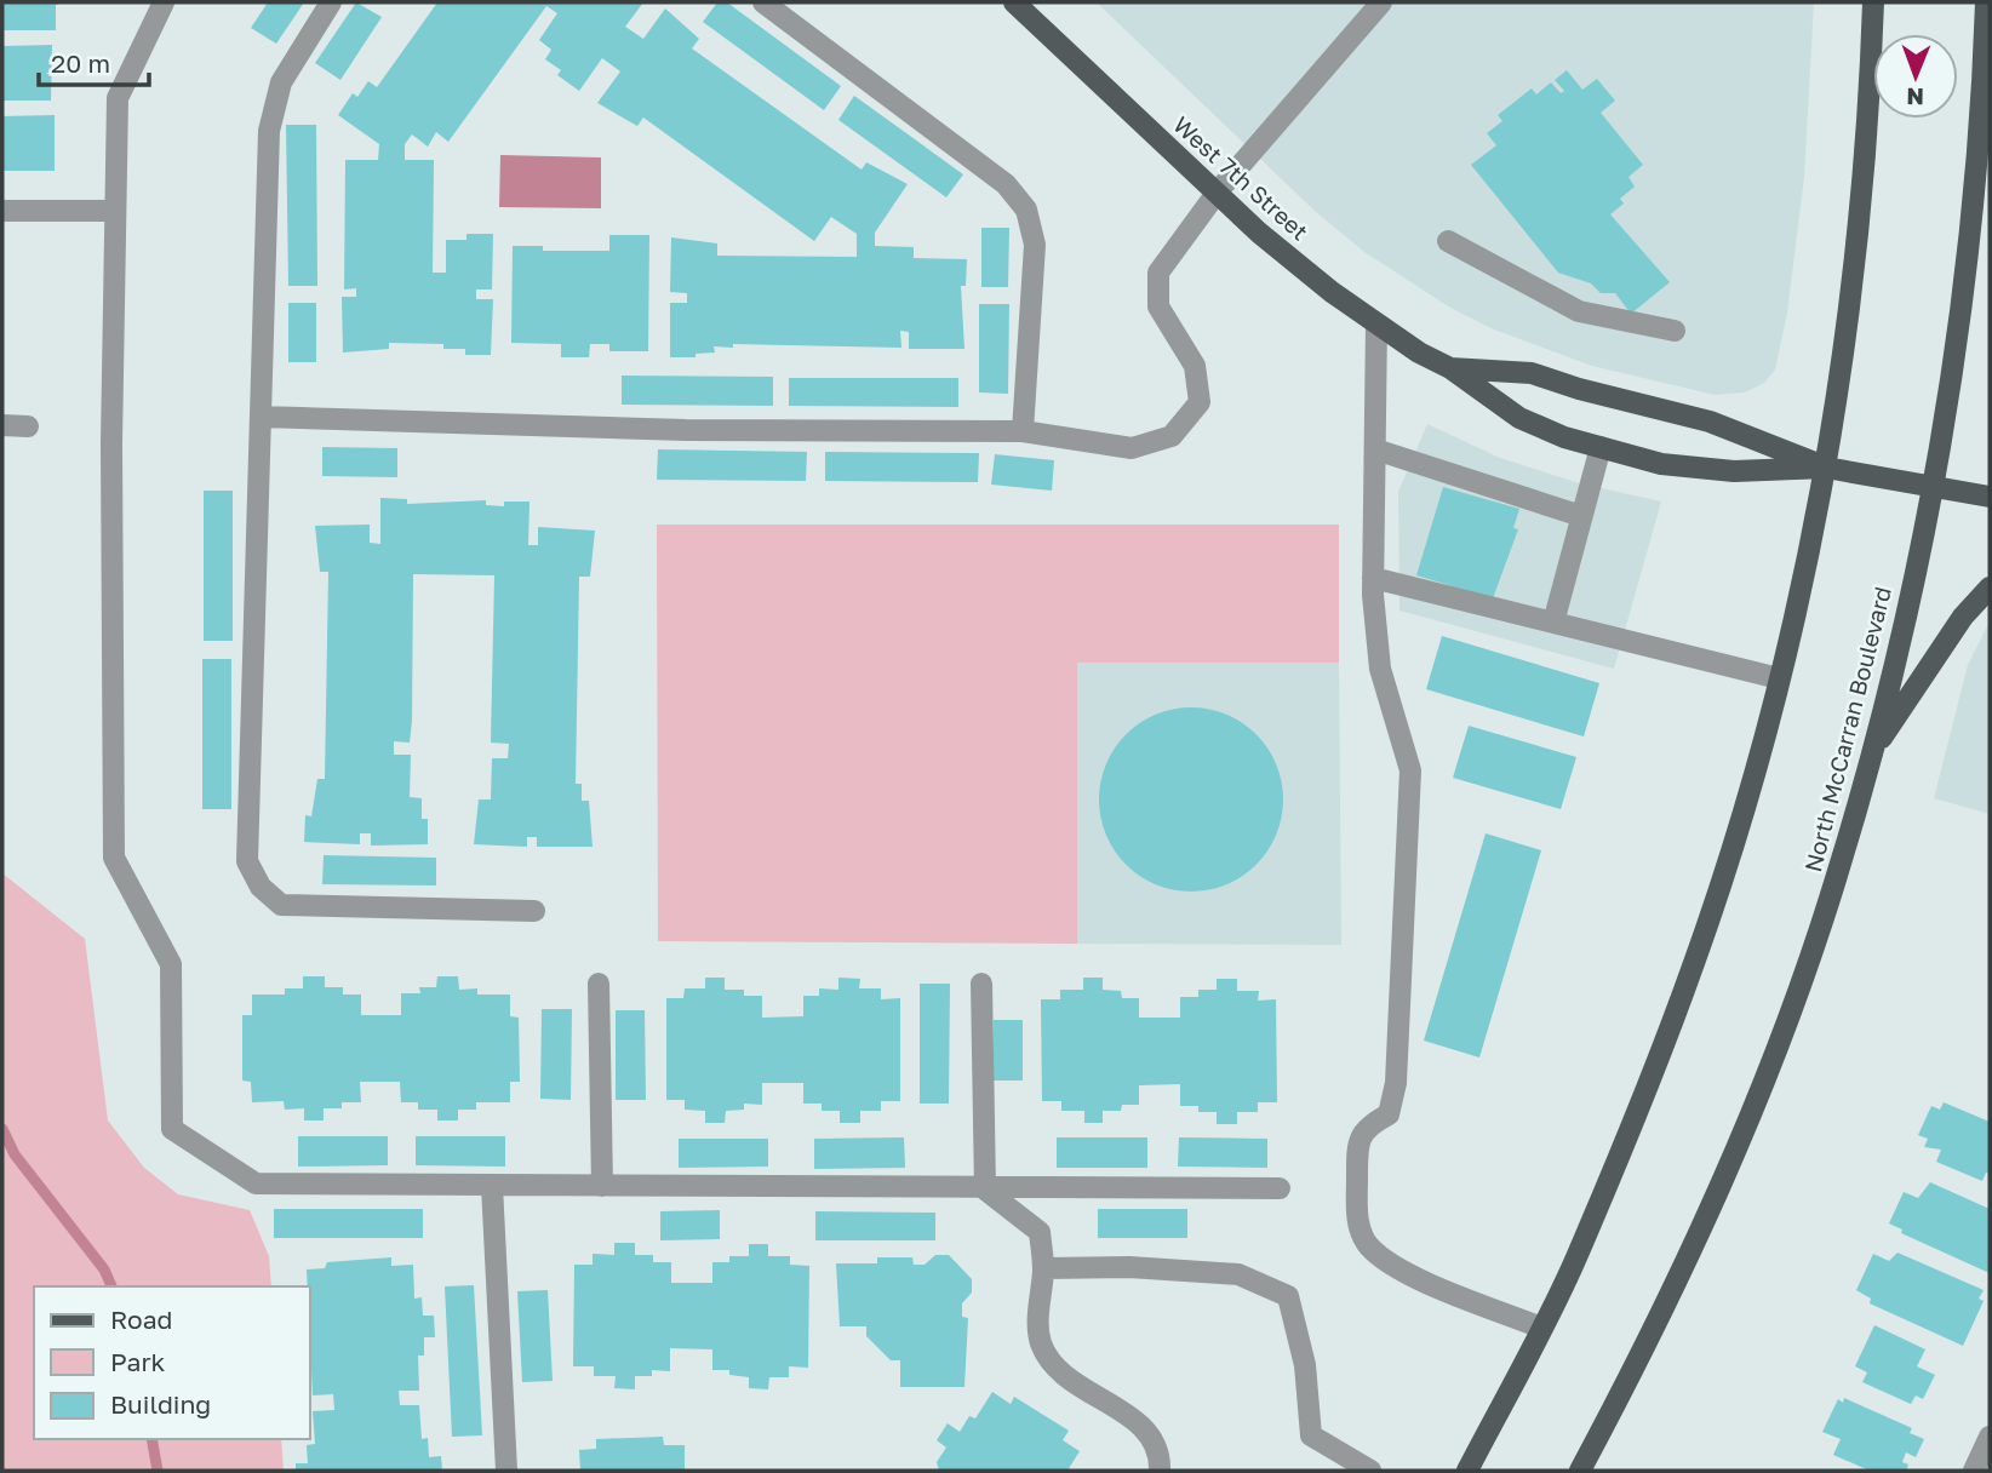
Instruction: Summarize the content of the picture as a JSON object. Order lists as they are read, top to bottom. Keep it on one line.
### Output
{"streets":{"main road":["West 7th Street","North McCarran Boulevard"]},"crossings":[["West 7th Street","North McCarran Boulevard"]],"legend":["Road","Park","Building"],"scale_bar":"20 m","north":"bottom"}
